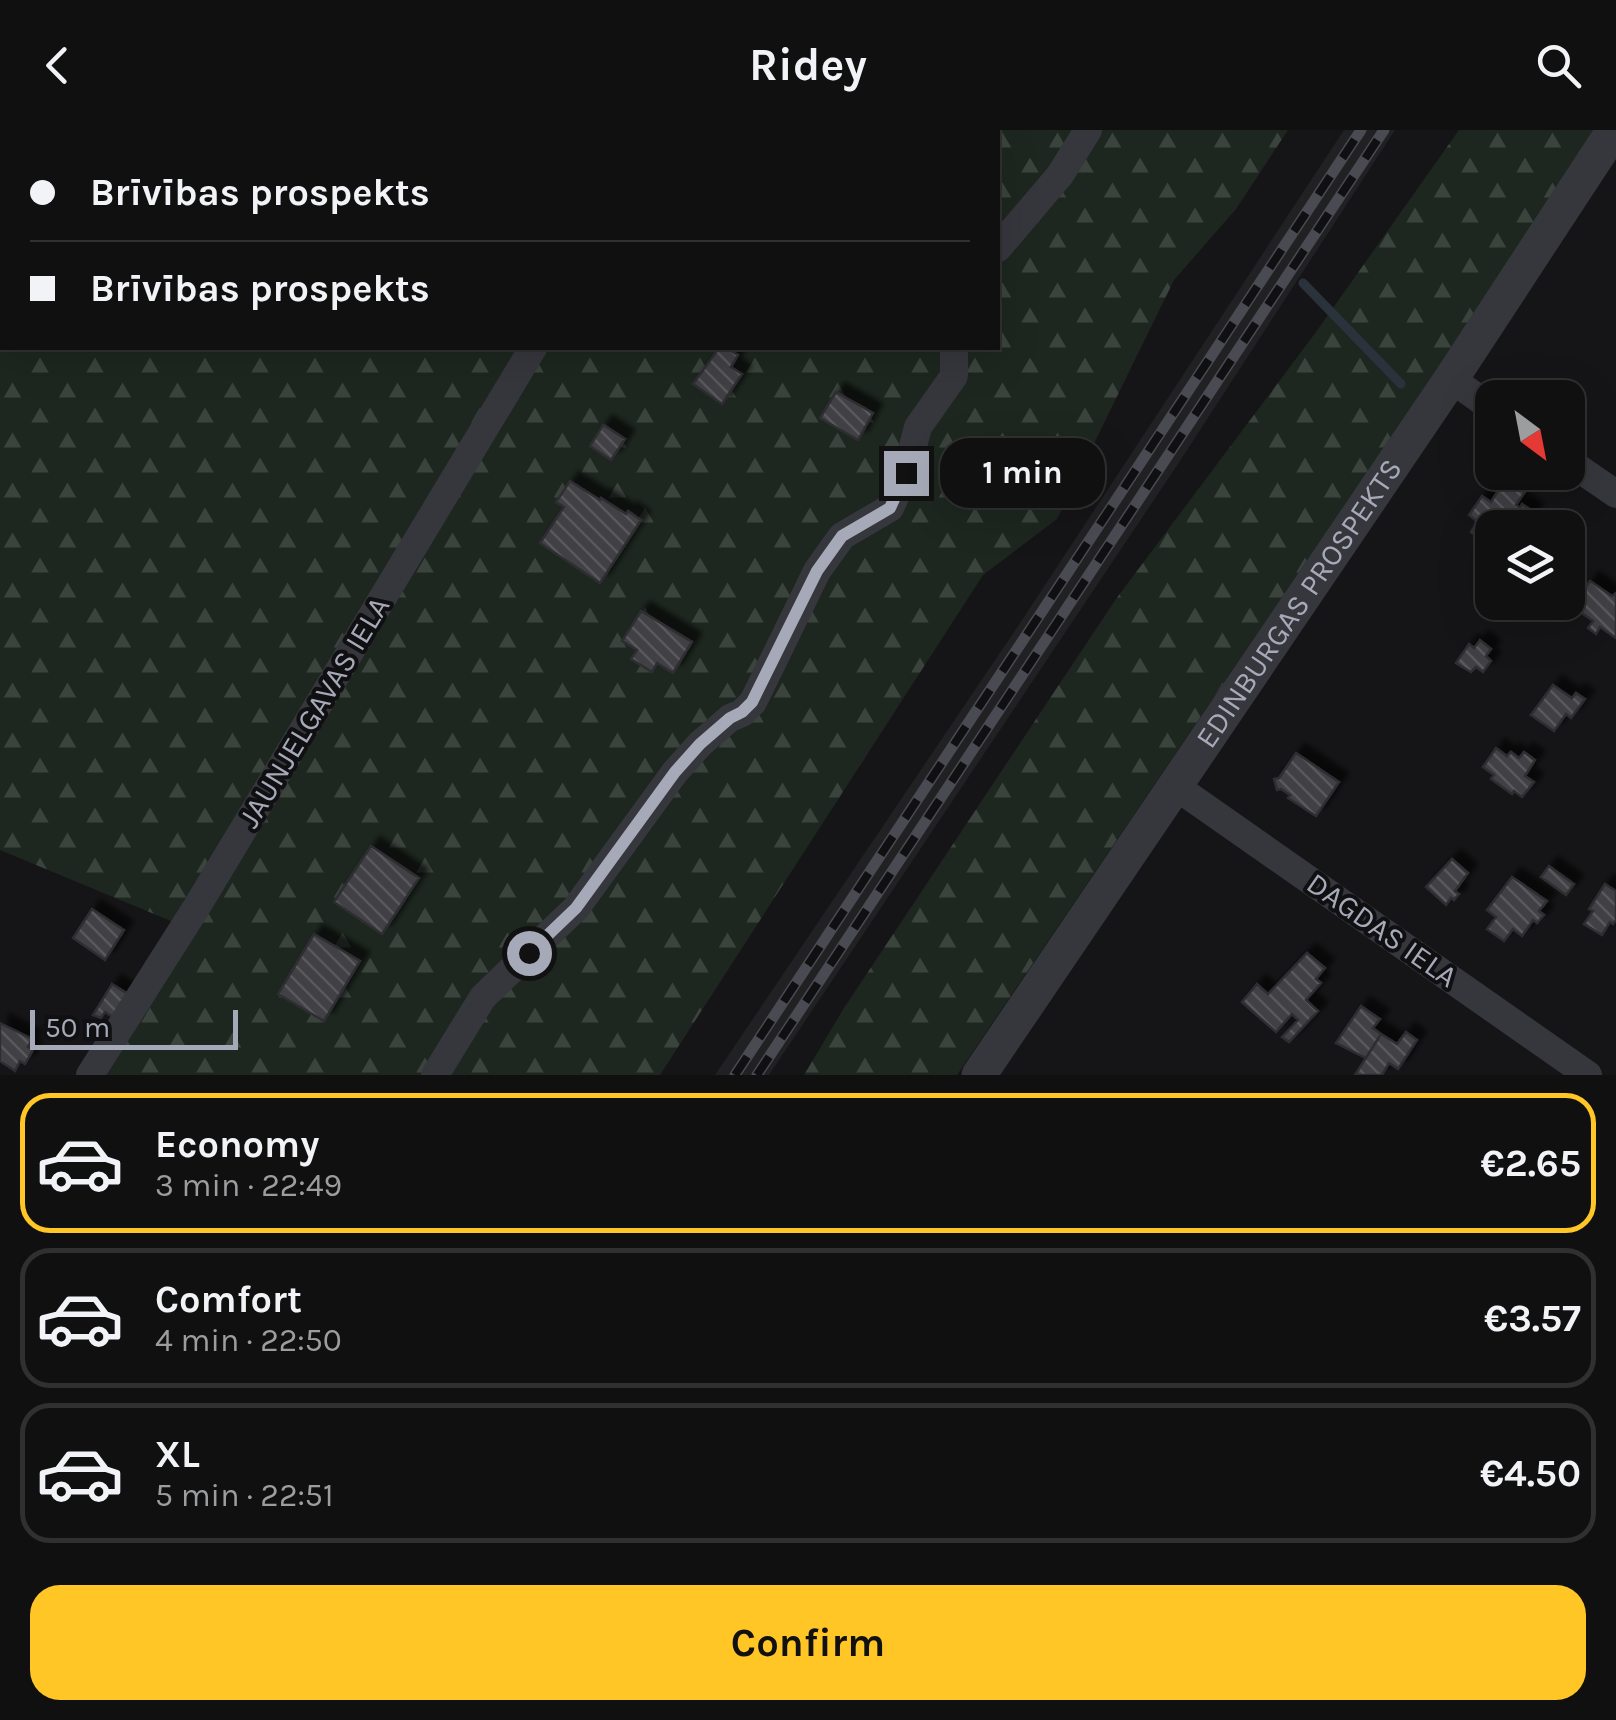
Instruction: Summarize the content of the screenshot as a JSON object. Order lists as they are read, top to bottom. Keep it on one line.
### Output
{"streets":{"street":["EDINBURGAS PROSPEKTS","JAUNJELGAVAS IELA","DAGDAS IELA"]},"crossings":[["EDINBURGAS PROSPEKTS","DAGDAS IELA"]],"scale_bar":"50 m","north":"bottom right","page":{"header":"Ridey","banner":["Brīvības prospekts","Brīvības prospekts"],"bubble":"1 min","scale":"50 m","list":[{"name":"Economy","note":"3 min · 22:49","value":"€2.65"},{"name":"Comfort","note":"4 min · 22:50","value":"€3.57"},{"name":"XL","note":"5 min · 22:51","value":"€4.50"}],"buttons":"Confirm"}}
